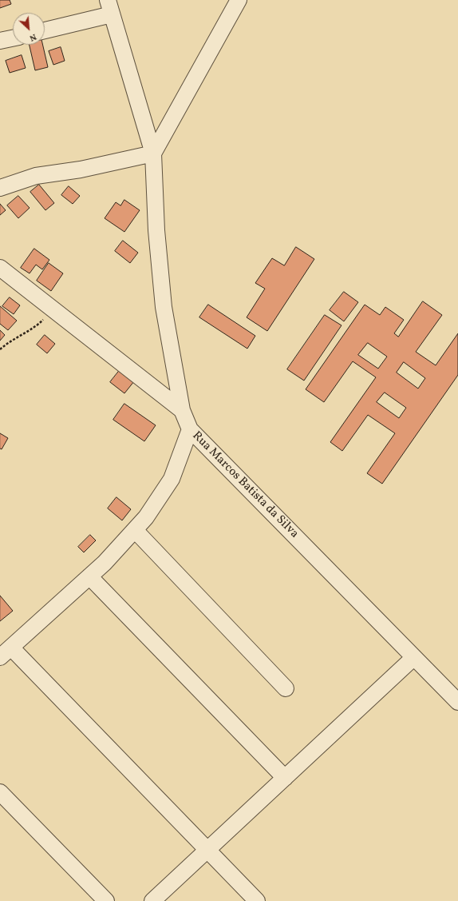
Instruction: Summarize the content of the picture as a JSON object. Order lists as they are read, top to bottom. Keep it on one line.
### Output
{"streets":{"street":["Rua Marcos Batista da Silva"]},"north":"bottom right"}
